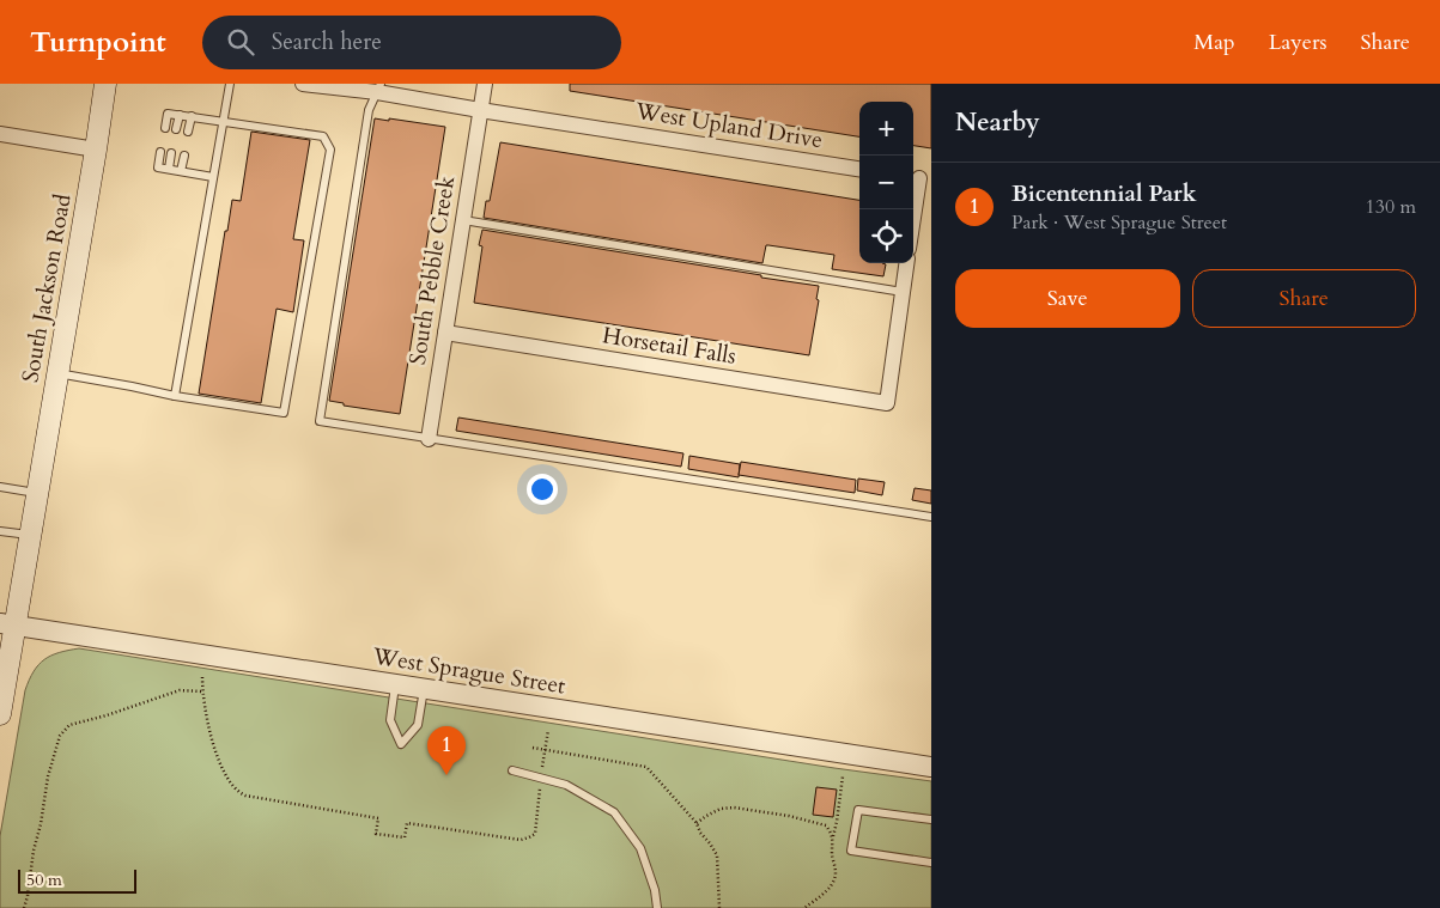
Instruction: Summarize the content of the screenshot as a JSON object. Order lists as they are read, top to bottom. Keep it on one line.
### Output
{"streets":{"main road":["South Jackson Road"],"street":["West Upland Drive","South Pebble Creek","Horsetail Falls","West Sprague Street"]},"crossings":[["West Upland Drive","South Pebble Creek"],["South Pebble Creek","Horsetail Falls"],["South Jackson Road","West Sprague Street"]],"scale_bar":"50 m","page":{"header":"Turnpoint","search":"Search here","nav":["Map","Layers","Share"],"heading":"Nearby","map_buttons":["+","−"],"list":[{"mark":"1","name":"Bicentennial Park","note":"Park · West Sprague Street","value":"130 m"}],"buttons":["Save","Share"],"pins":"1","scale":"50 m"}}
